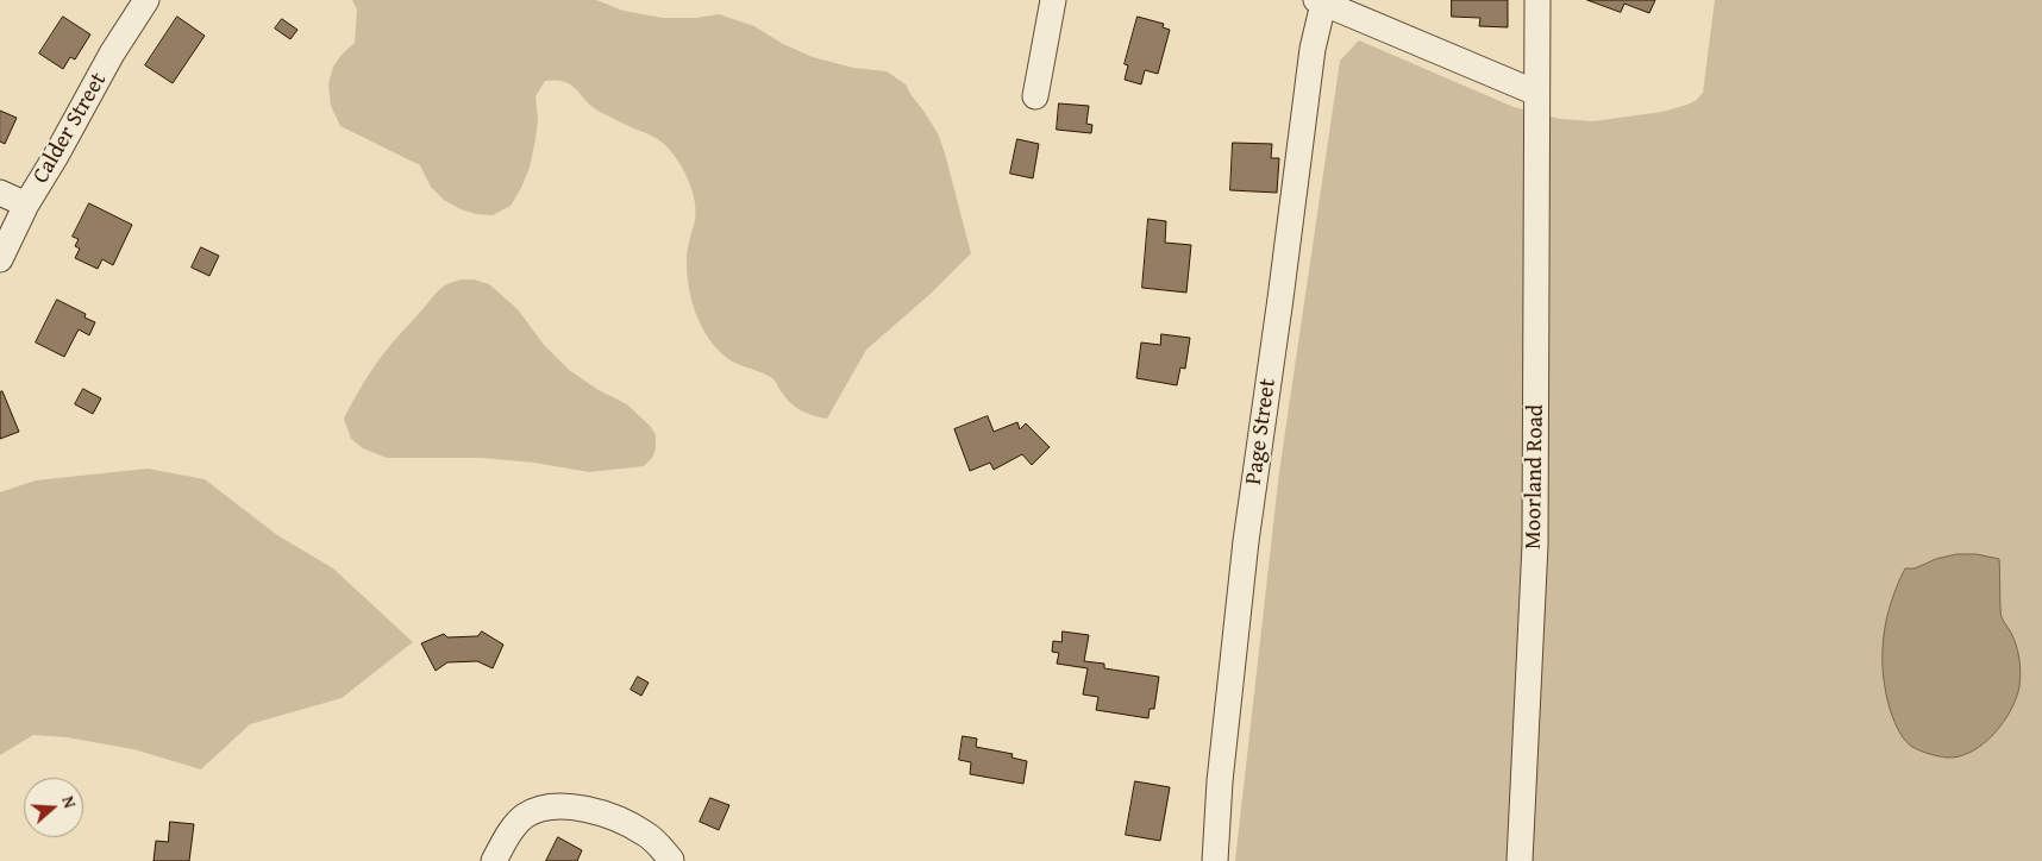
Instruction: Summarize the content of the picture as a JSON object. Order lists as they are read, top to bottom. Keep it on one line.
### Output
{"streets":{"street":["Calder Street","Page Street","Moorland Road"]},"north":"right"}
